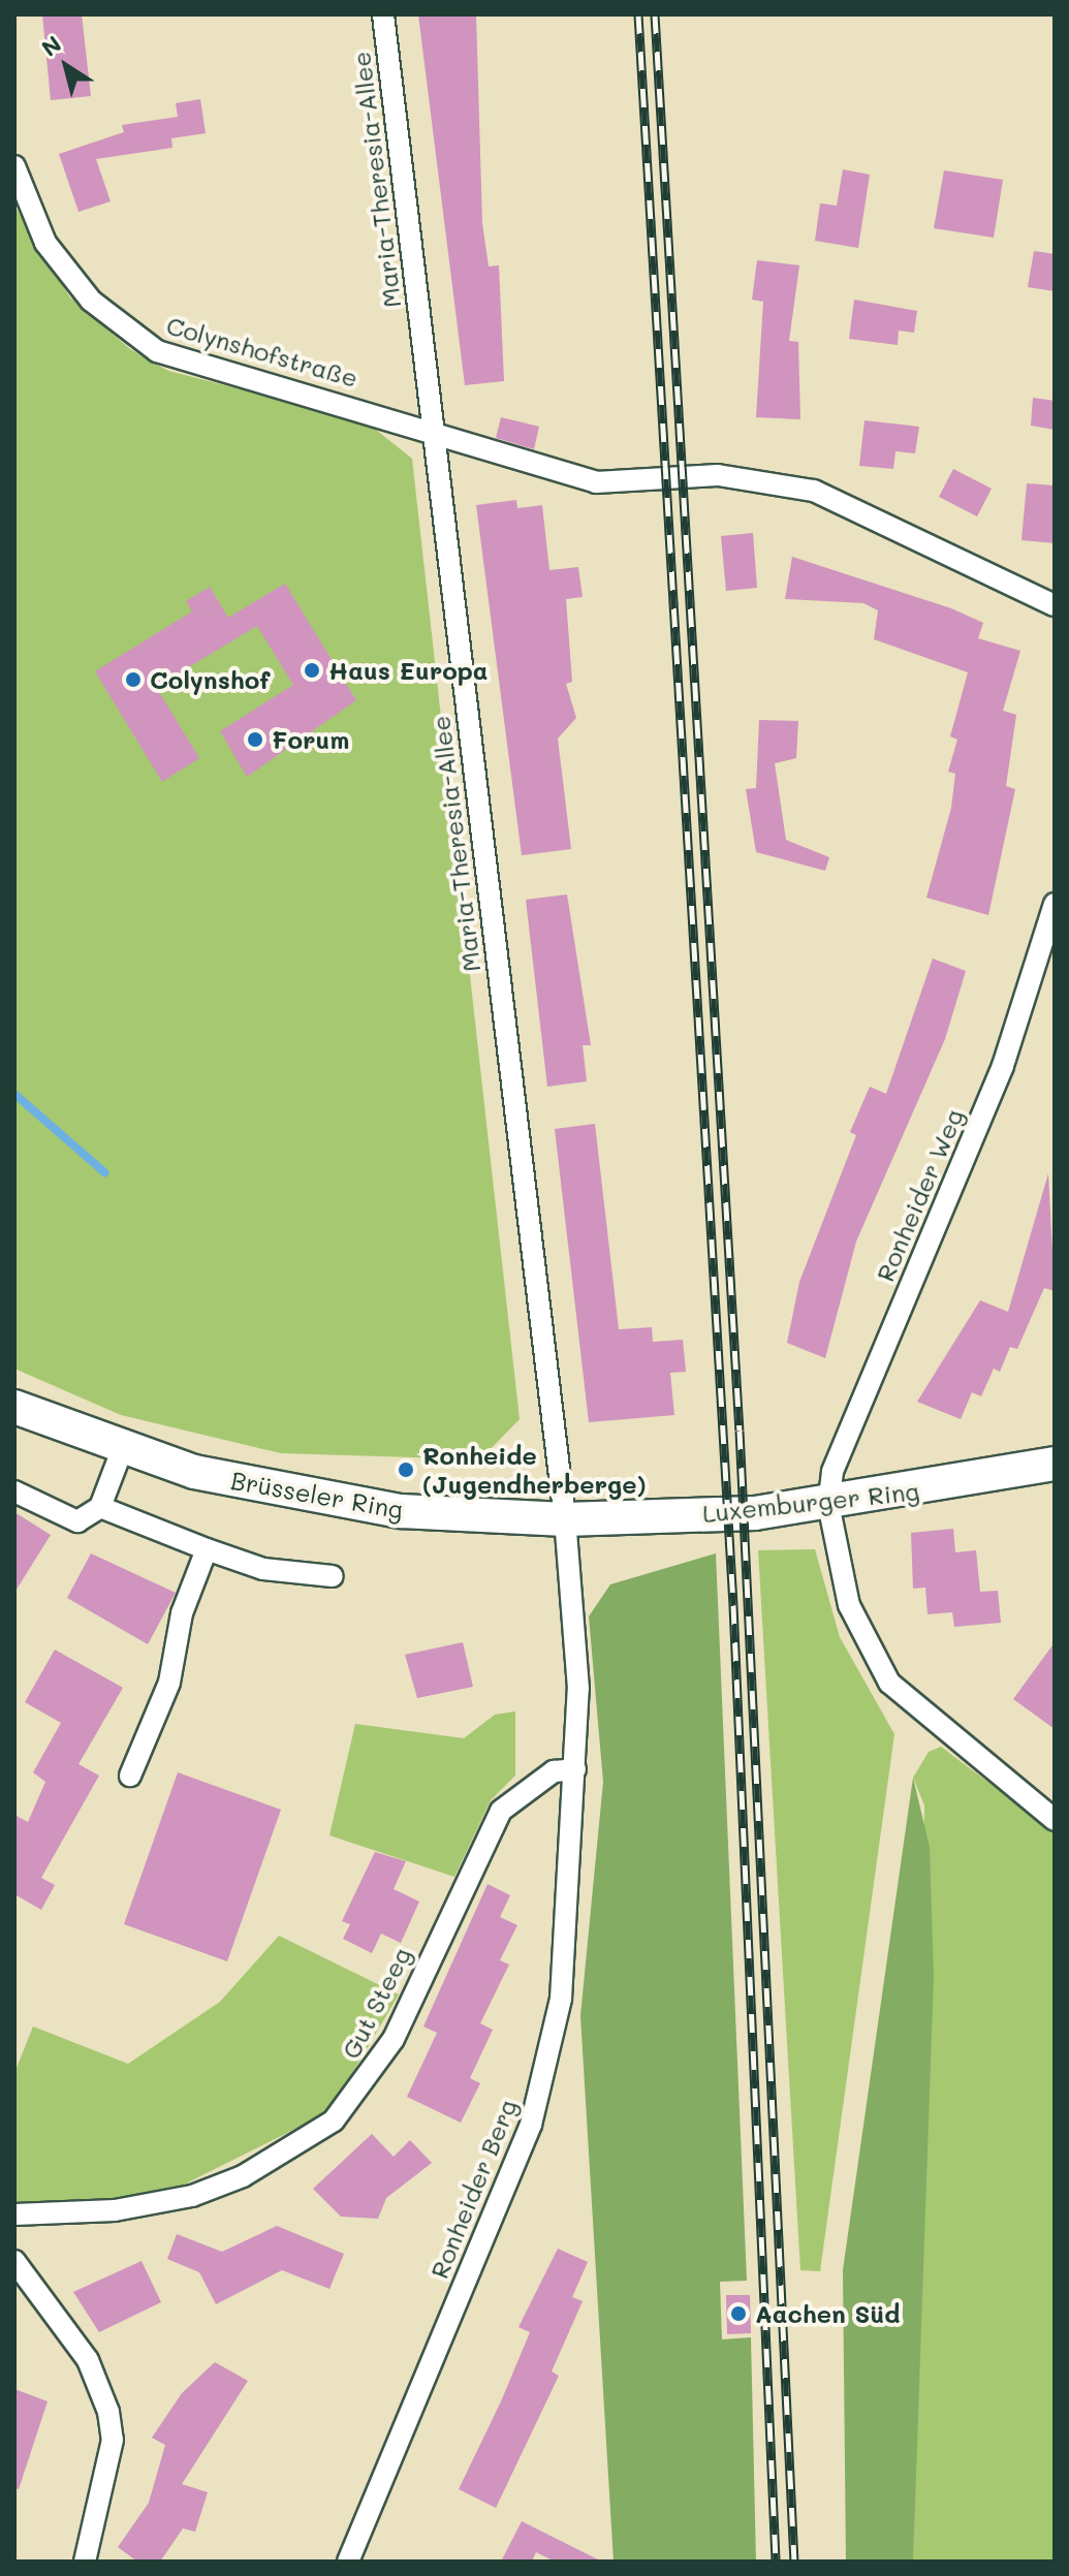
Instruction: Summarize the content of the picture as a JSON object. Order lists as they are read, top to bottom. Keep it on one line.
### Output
{"streets":{"main road":["Brüsseler Ring","Luxemburger Ring"],"street":["Maria-Theresia-Allee","Colynshofstraße","Ronheider Weg","Gut Steeg","Ronheider Berg"]},"crossings":[["Maria-Theresia-Allee","Colynshofstraße"],["Maria-Theresia-Allee","Brüsseler Ring"],["Maria-Theresia-Allee","Luxemburger Ring"],["Maria-Theresia-Allee","Ronheider Berg"],["Ronheider Weg","Luxemburger Ring"],["Brüsseler Ring","Luxemburger Ring"],["Brüsseler Ring","Ronheider Berg"],["Luxemburger Ring","Ronheider Berg"],["Gut Steeg","Ronheider Berg"]],"places":["Haus Europa","Colynshof","Forum","Ronheide (Jugendherberge)","Aachen Süd"],"north":"top left"}
